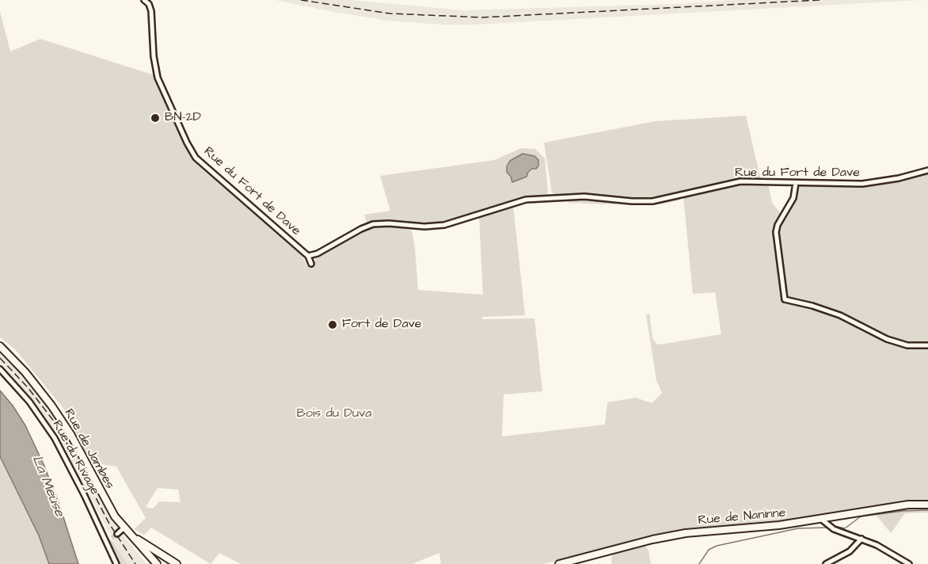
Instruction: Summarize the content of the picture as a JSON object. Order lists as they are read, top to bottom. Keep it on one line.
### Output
{"streets":{"street":["Rue du Fort de Dave","Rue de Jambes","Rue du Rivage","Rue de Naninne"]},"water":["La Meuse"],"parks":["Bois du Duva"],"places":["BN-2D","Fort de Dave"]}
